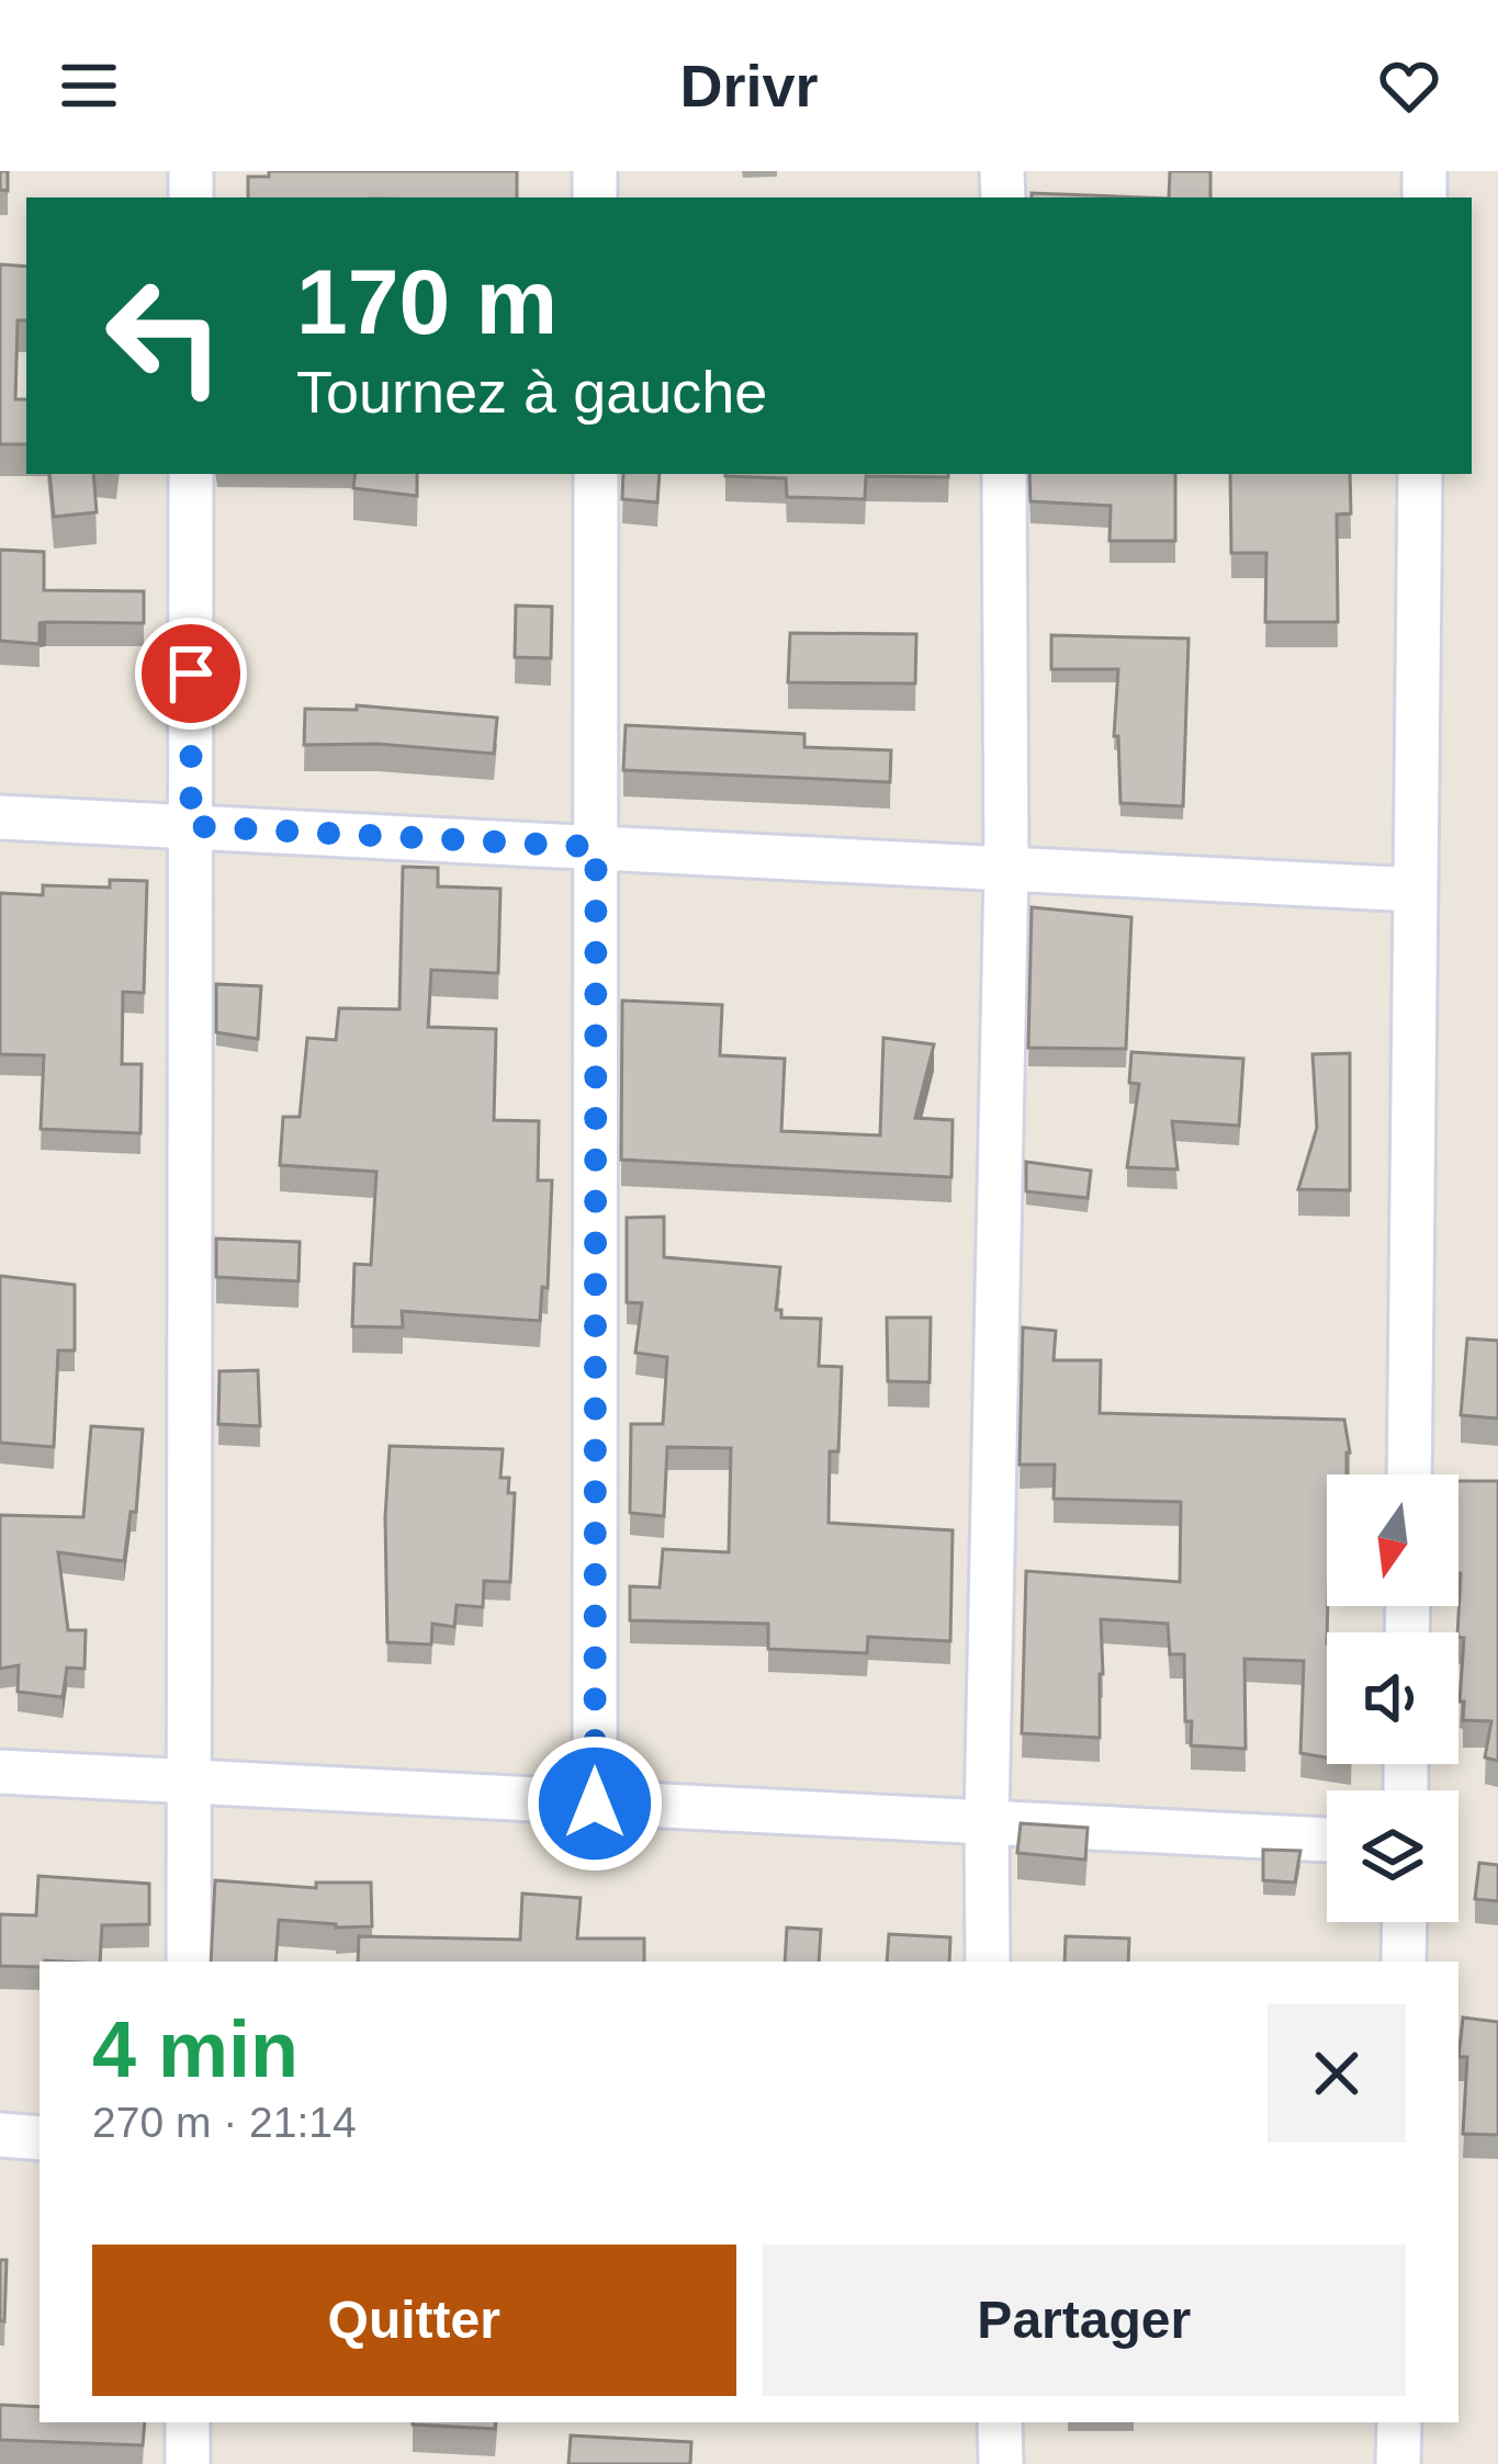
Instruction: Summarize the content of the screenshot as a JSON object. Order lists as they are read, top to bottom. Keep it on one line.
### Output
{"north":"bottom","page":{"header":"Drivr","turn":["170 m","Tournez à gauche"],"heading":["4 min","270 m · 21:14"],"buttons":["Quitter","Partager"]}}
